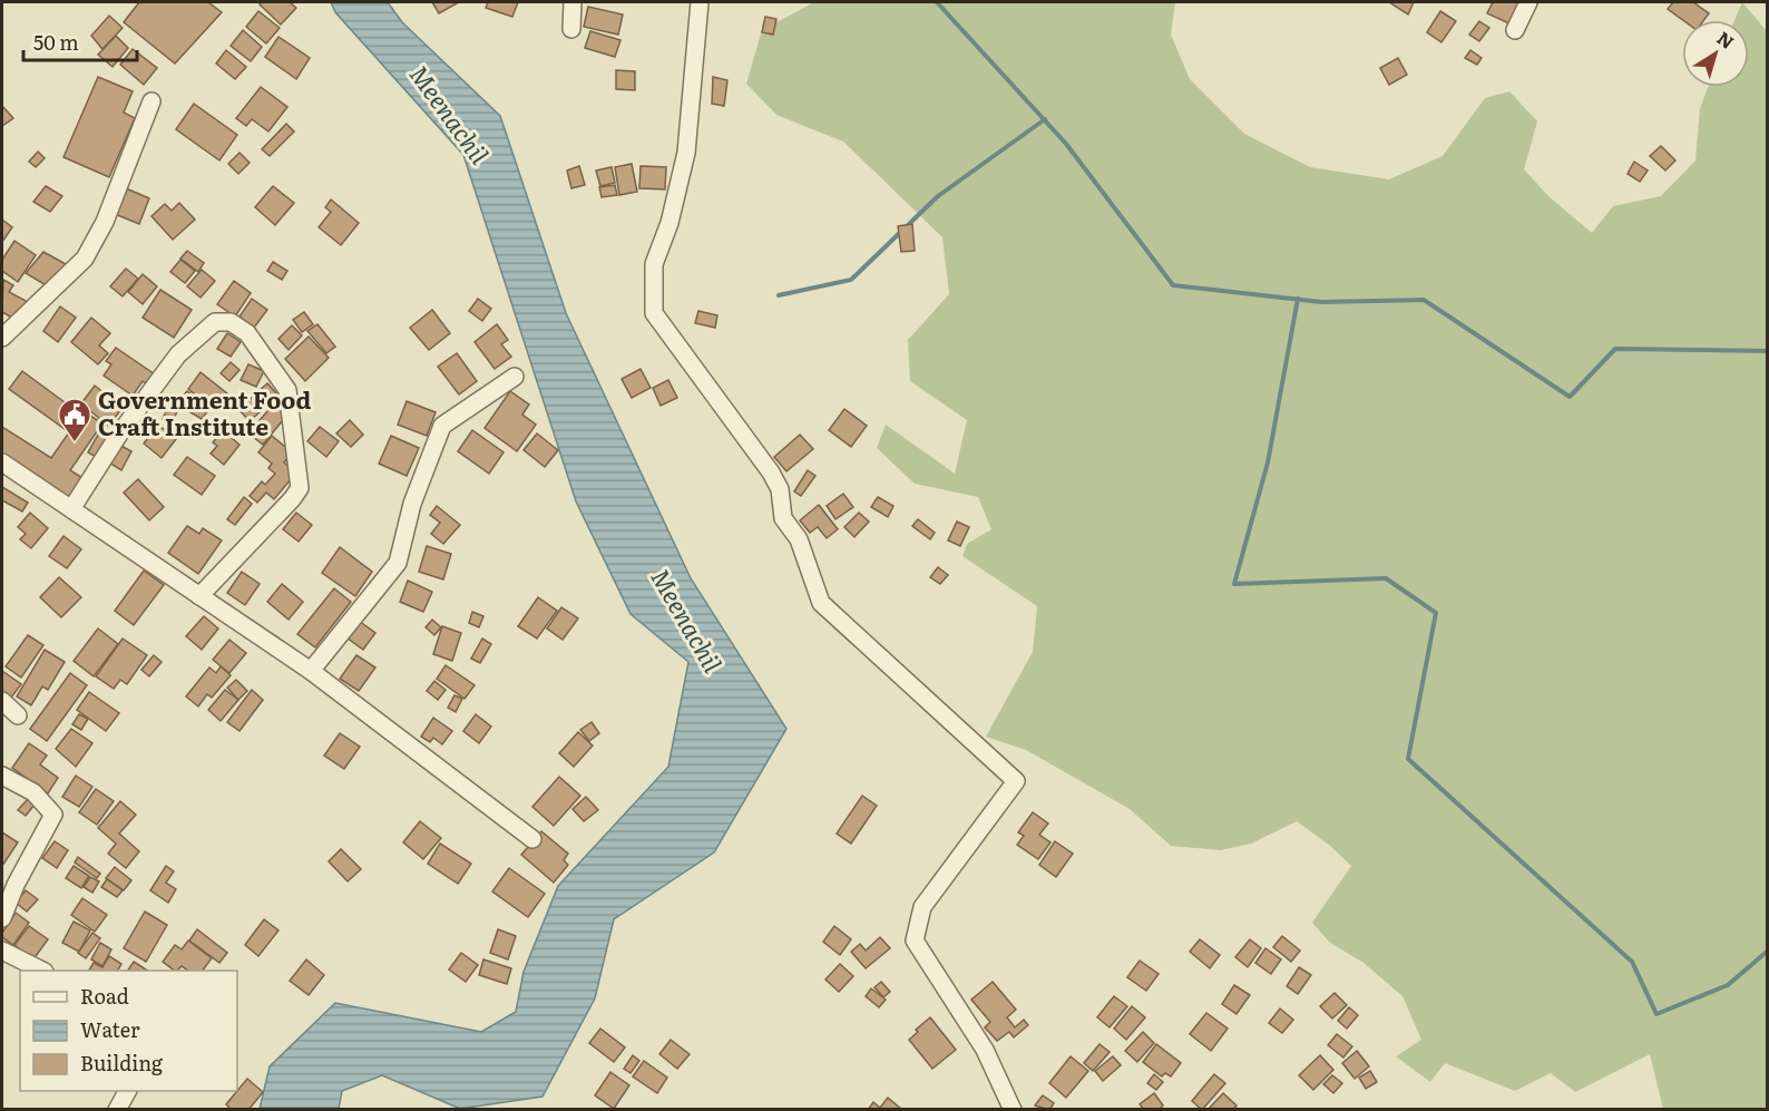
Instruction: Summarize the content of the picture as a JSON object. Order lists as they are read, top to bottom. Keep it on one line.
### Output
{"water":["Meenachil"],"places":{"public building":["Government Food Craft Institute"]},"legend":["Road","Water","Building"],"scale_bar":"50 m","north":"top right"}
